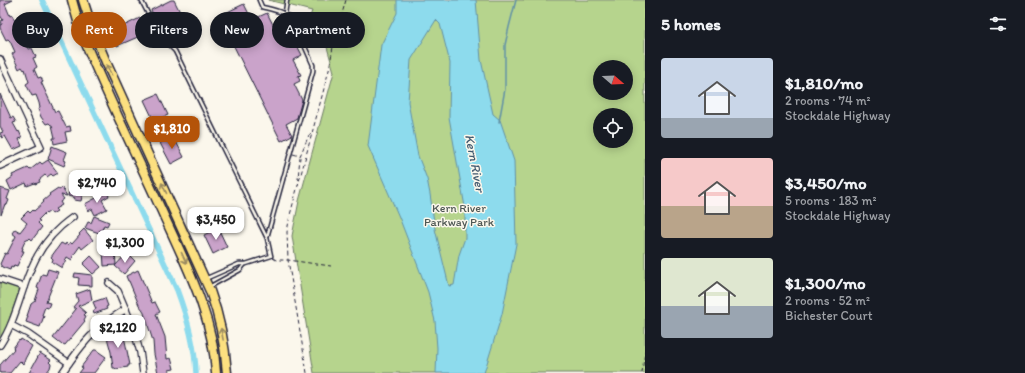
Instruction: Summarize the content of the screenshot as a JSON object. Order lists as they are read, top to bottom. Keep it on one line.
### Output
{"water":["Kern River"],"parks":["Kern River Parkway Park"],"north":"right","page":{"heading":"5 homes","chip":["Buy","Rent","Filters","New","Apartment"],"list":[{"name":"$1,810/mo","note":"2 rooms · 74 m² · Stockdale Highway"},{"name":"$3,450/mo","note":"5 rooms · 183 m² · Stockdale Highway"},{"name":"$1,300/mo","note":"2 rooms · 52 m² · Bichester Court"}],"price":["$1,810","$2,740","$3,450","$1,300","$2,120"]}}
